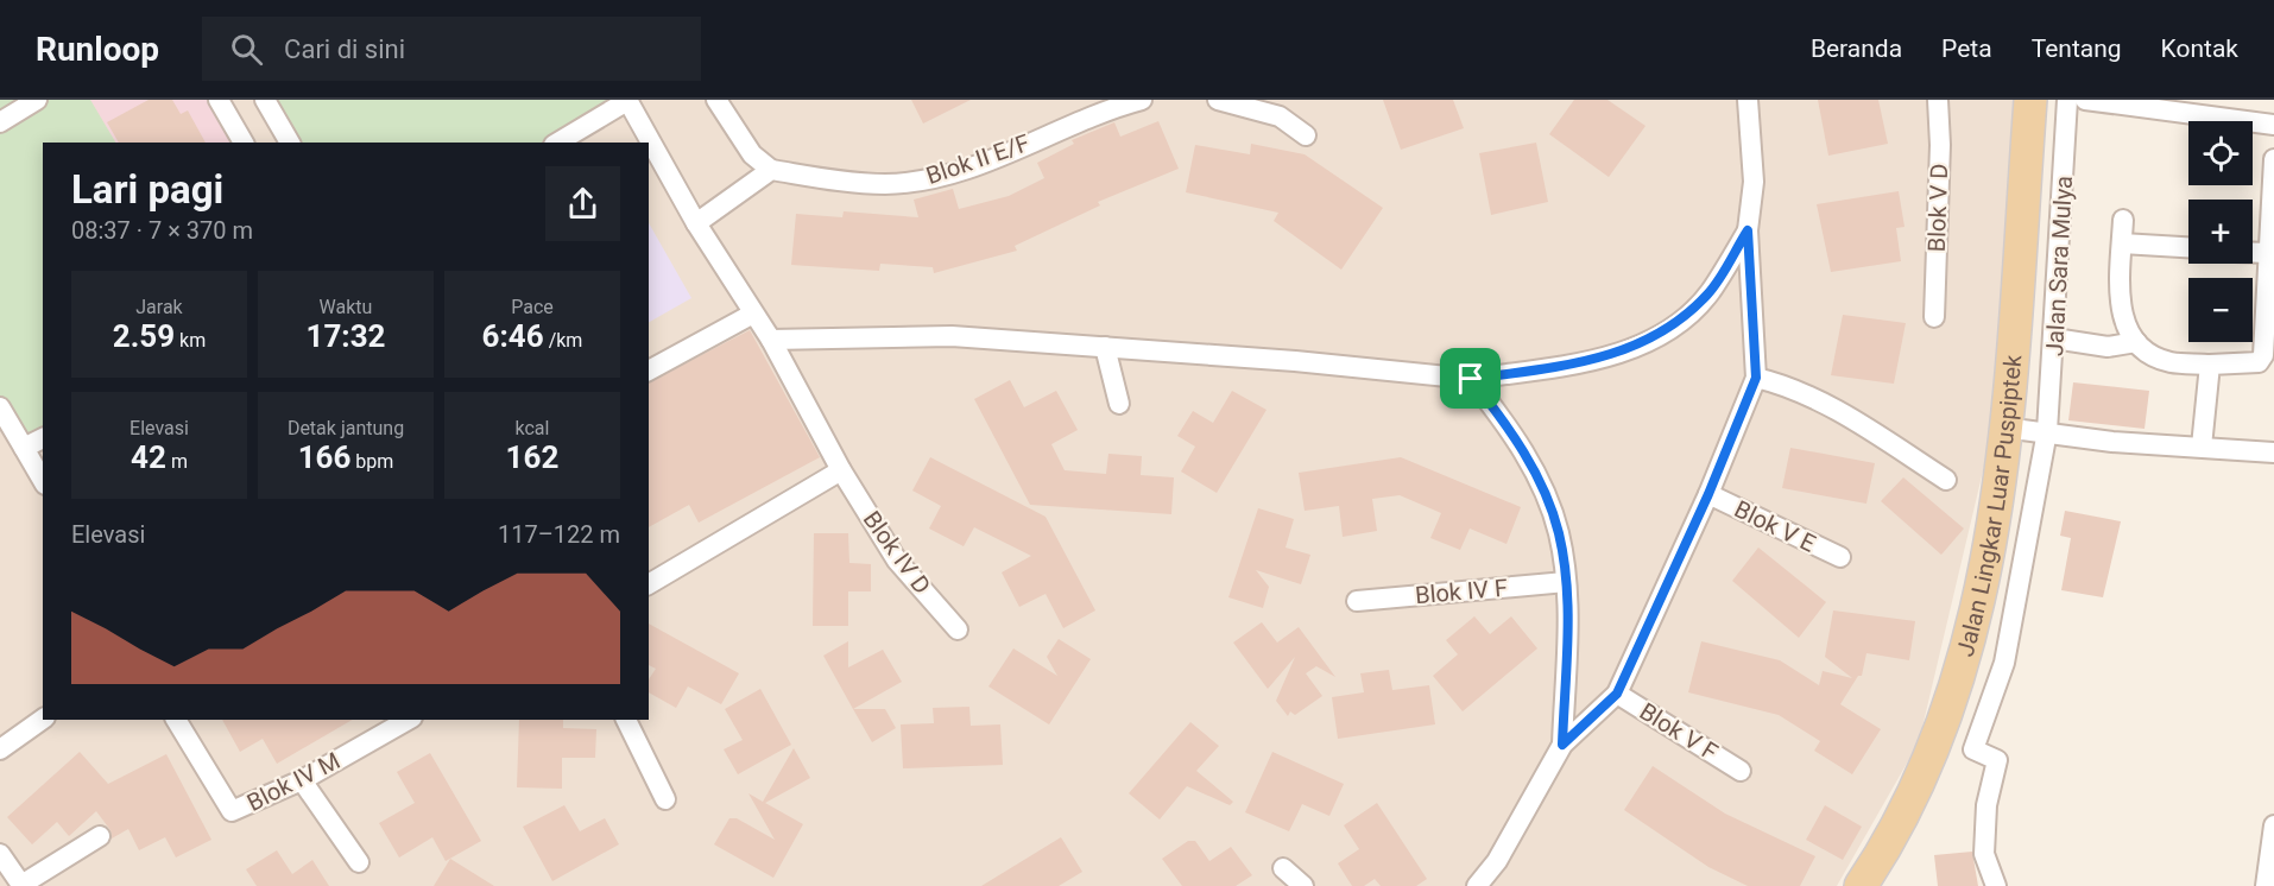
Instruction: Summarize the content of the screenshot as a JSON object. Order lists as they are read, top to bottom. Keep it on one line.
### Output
{"streets":{"main road":["Jalan Lingkar Luar Puspiptek"],"street":["Blok II E/F","Blok V D","Jalan Sara Mulya","Blok V E","Blok IV D","Blok IV F","Blok V F","Blok IV M"]},"page":{"header":"Runloop","search":"Cari di sini","nav":["Beranda","Peta","Tentang","Kontak"],"map_buttons":["+","−"],"heading":["Lari pagi","08:37 · 7 × 370 m"],"stats":[["Jarak","2.59 km"],["Waktu","17:32"],["Pace","6:46 /km"],["Elevasi","42 m"],["Detak jantung","166 bpm"],["kcal","162"]],"chart":["Elevasi","117–122 m"]}}
